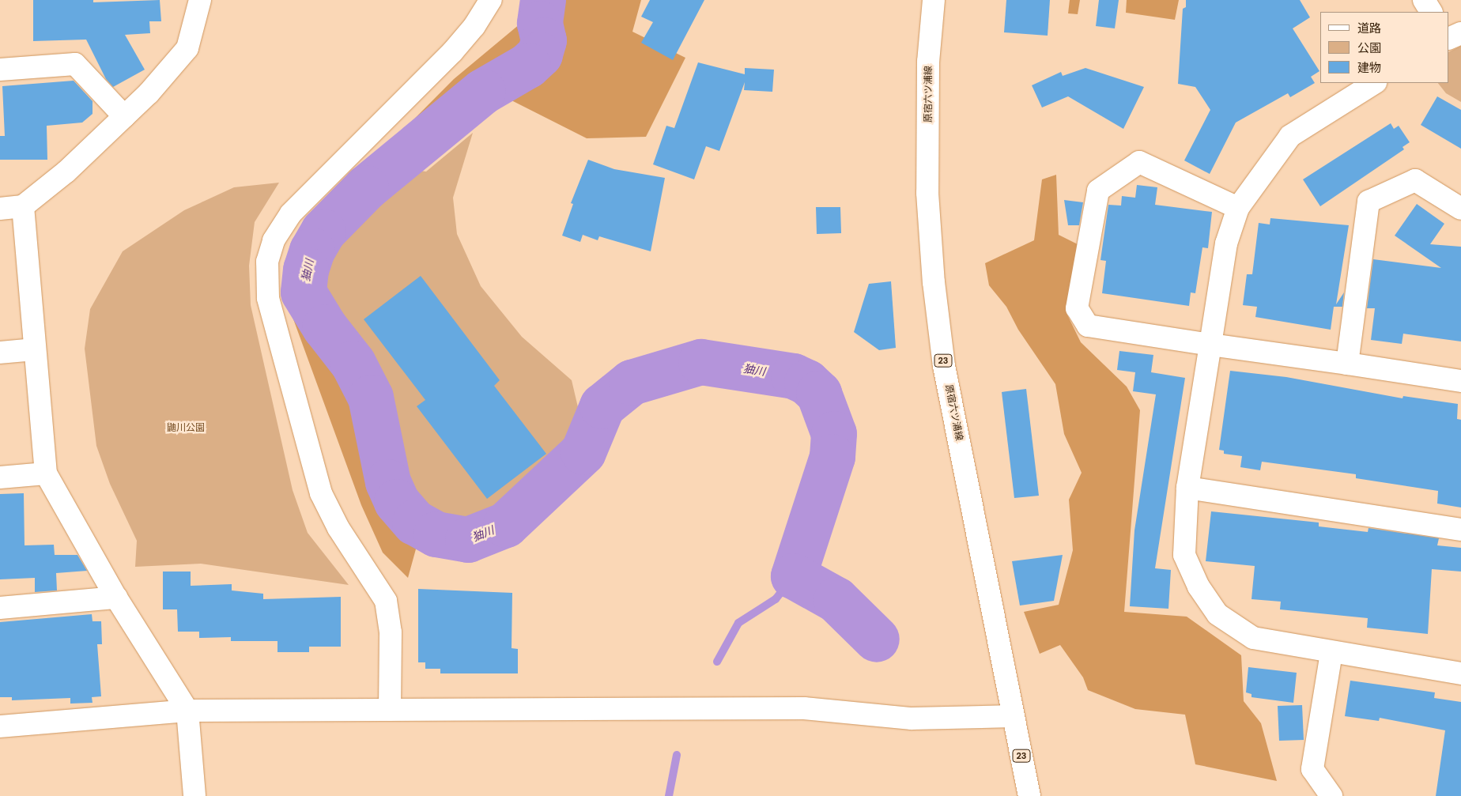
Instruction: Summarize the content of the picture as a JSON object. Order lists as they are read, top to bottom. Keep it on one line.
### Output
{"streets":{"street":["原宿六ツ浦線","23"]},"water":["㹨川"],"parks":["鼬川公園"],"legend":["道路","公園","建物"]}
